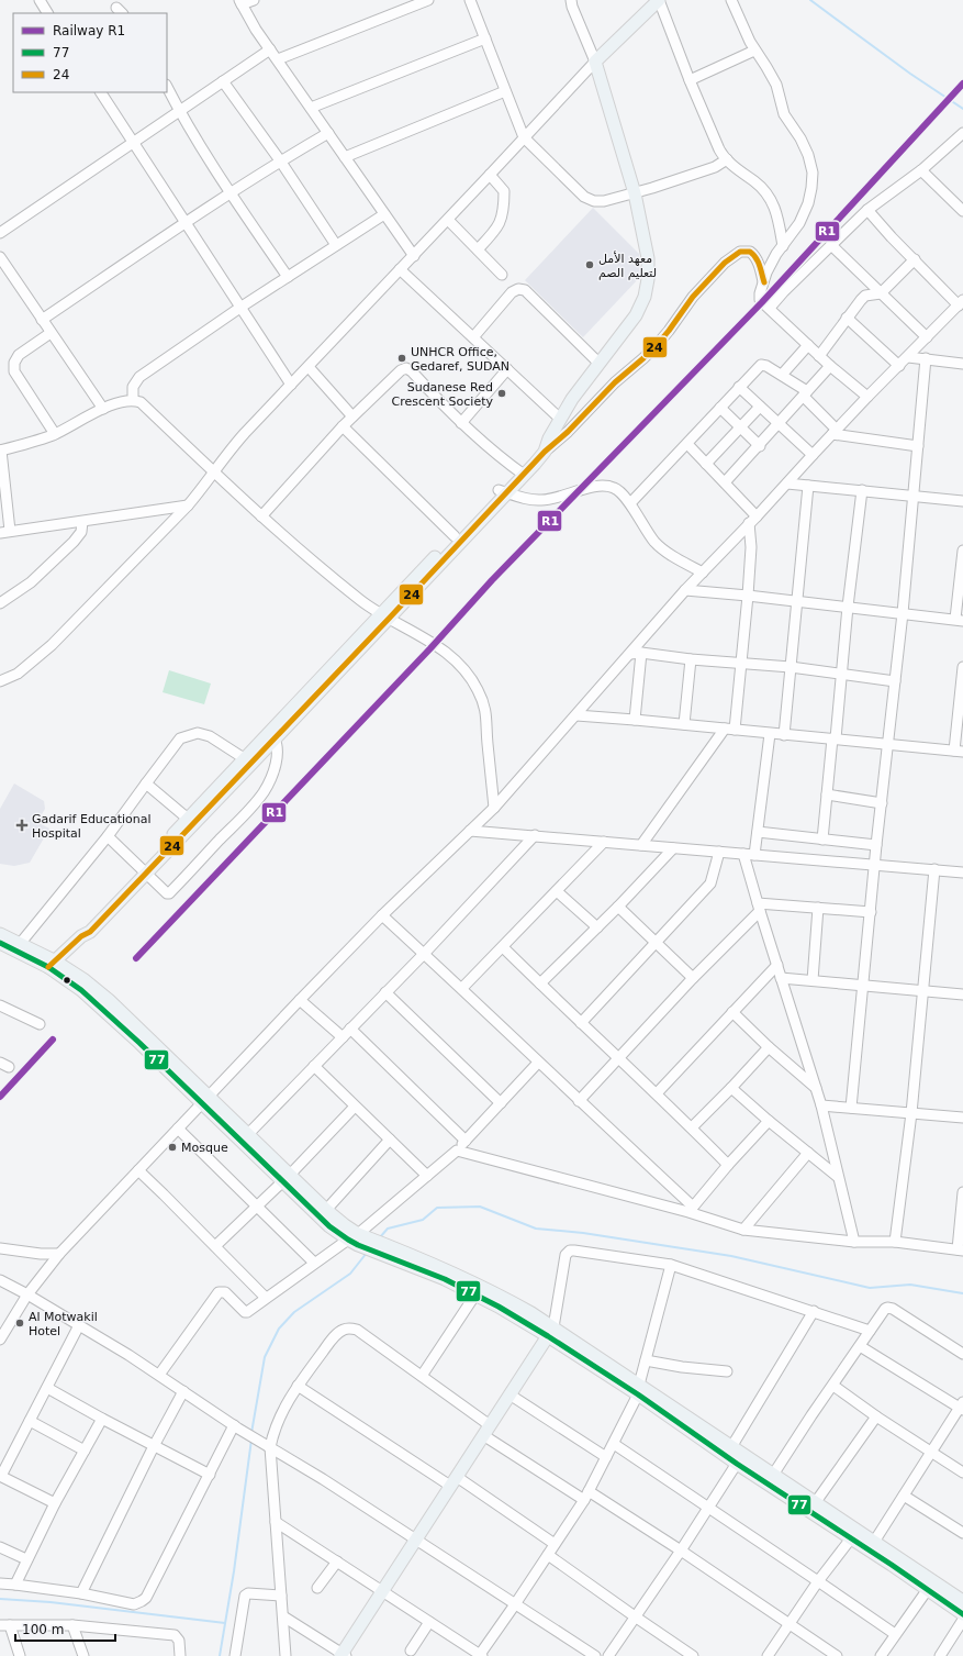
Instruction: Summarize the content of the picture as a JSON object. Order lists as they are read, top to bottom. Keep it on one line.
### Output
{"places":{"other":["معهد الأمل لتعليم الصم","UNHCR Office, Gedaref, SUDAN","Sudanese Red Crescent Society","Mosque","Al Motwakil Hotel"],"health":["Gadarif Educational Hospital"]},"lines":["rail line R1","transit line 24","transit line 77"],"legend":["Railway R1","77","24"],"scale_bar":"100 m"}
